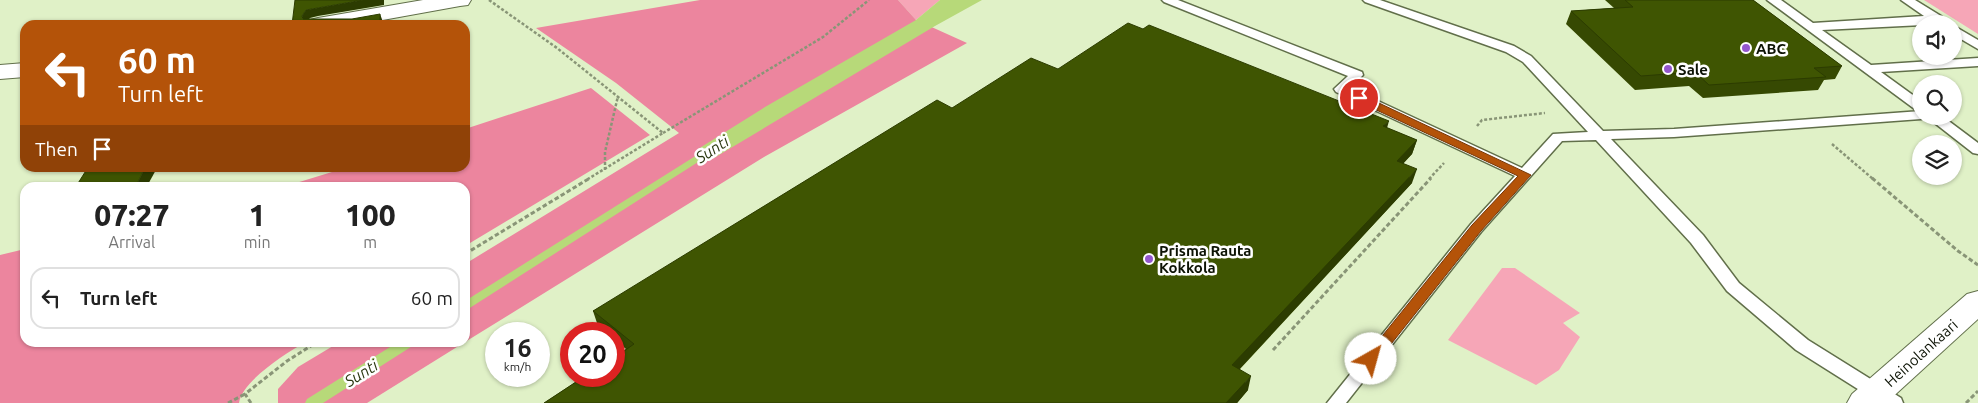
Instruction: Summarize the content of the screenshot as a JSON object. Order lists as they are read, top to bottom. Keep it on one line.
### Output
{"streets":{"street":["Heinolankaari"]},"water":["Sunti"],"places":["ABC","Sale","Prisma Rauta Kokkola"],"page":{"turn":["60 m","Turn left"],"then":"Then","eta":["07:27","Arrival","1","min","100","m"],"list":[{"name":"Turn left","value":"60 m"}],"speed":"16 km/h","limit":"20"}}
